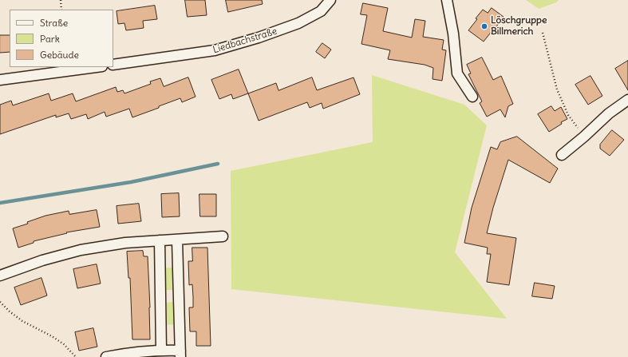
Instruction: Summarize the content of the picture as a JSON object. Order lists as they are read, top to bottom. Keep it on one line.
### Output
{"streets":{"street":["Liedbachstraße"]},"places":["Löschgruppe Billmerich"],"legend":["Straße","Park","Gebäude"]}
